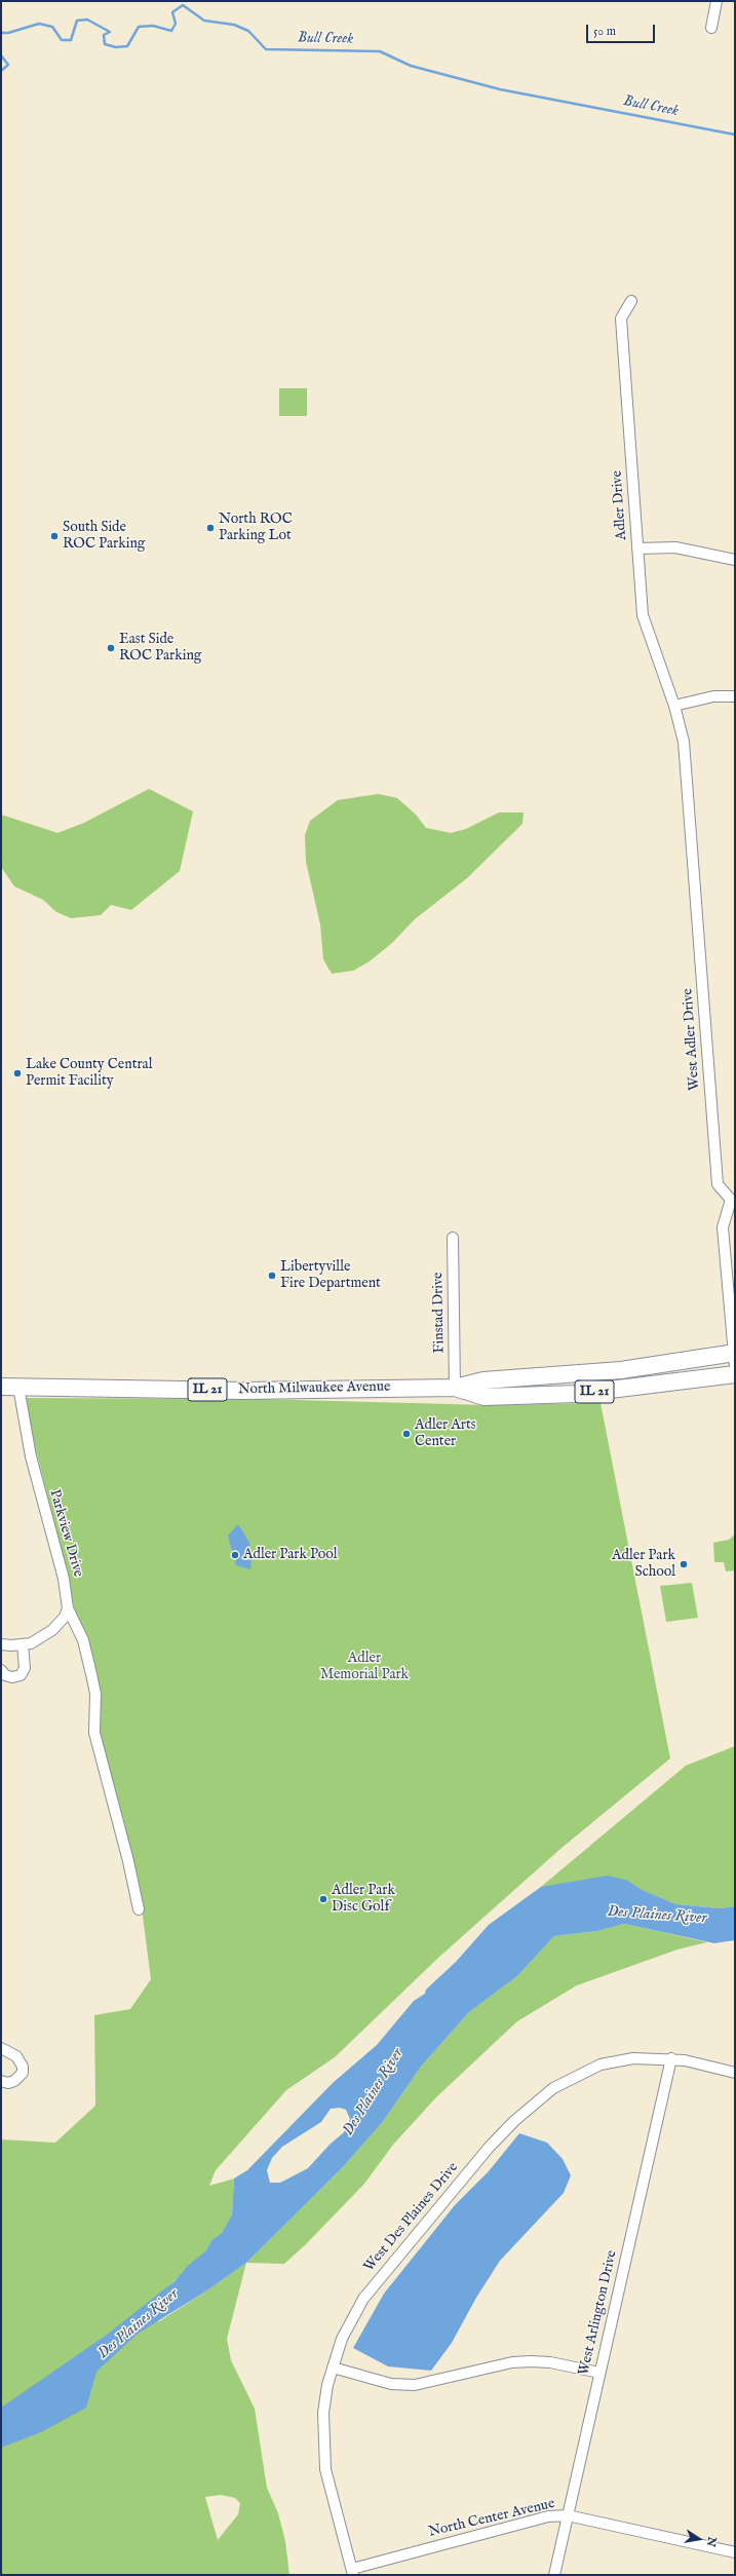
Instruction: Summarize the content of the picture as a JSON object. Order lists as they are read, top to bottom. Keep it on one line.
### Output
{"streets":{"main road":["North Milwaukee Avenue","IL 21"],"street":["Adler Drive","West Adler Drive","Finstad Drive","Parkview Drive","West Des Plaines Drive","West Arlington Drive","North Center Avenue"]},"crossings":[["Adler Drive","West Adler Drive"],["West Adler Drive","North Milwaukee Avenue"],["Finstad Drive","North Milwaukee Avenue"],["North Milwaukee Avenue","Parkview Drive"],["West Des Plaines Drive","West Arlington Drive"],["West Des Plaines Drive","North Center Avenue"],["West Arlington Drive","North Center Avenue"]],"water":["Bull Creek","Des Plaines River"],"parks":["Adler Memorial Park"],"places":["North ROC Parking Lot","South Side ROC Parking","East Side ROC Parking","Lake County Central Permit Facility","Libertyville Fire Department","Adler Arts Center","Adler Park Pool","Adler Park School","Adler Park Disc Golf"],"scale_bar":"50 m","north":"right"}
